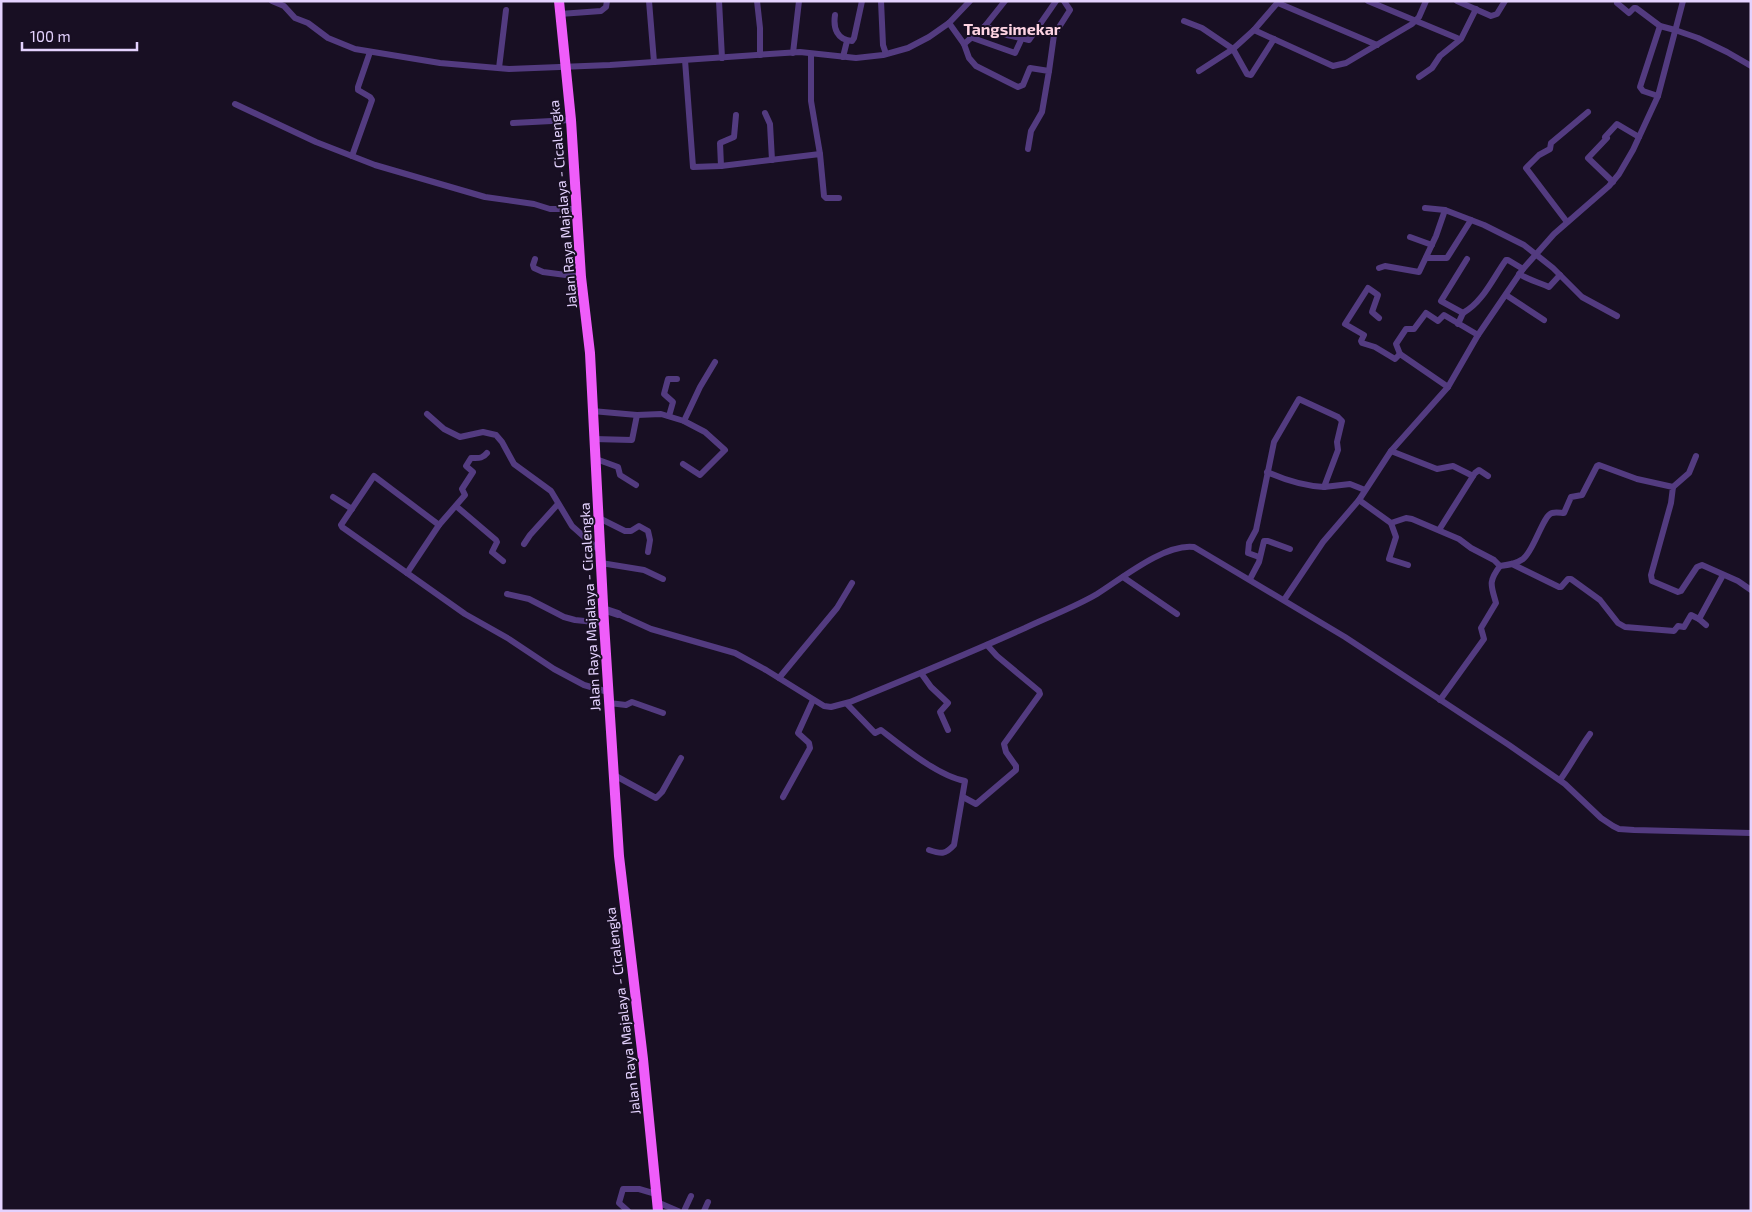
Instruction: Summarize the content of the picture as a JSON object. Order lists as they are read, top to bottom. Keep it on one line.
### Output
{"streets":{"main road":["Jalan Raya Majalaya - Cicalengka"]},"districts":["Tangsimekar"],"scale_bar":"100 m"}
